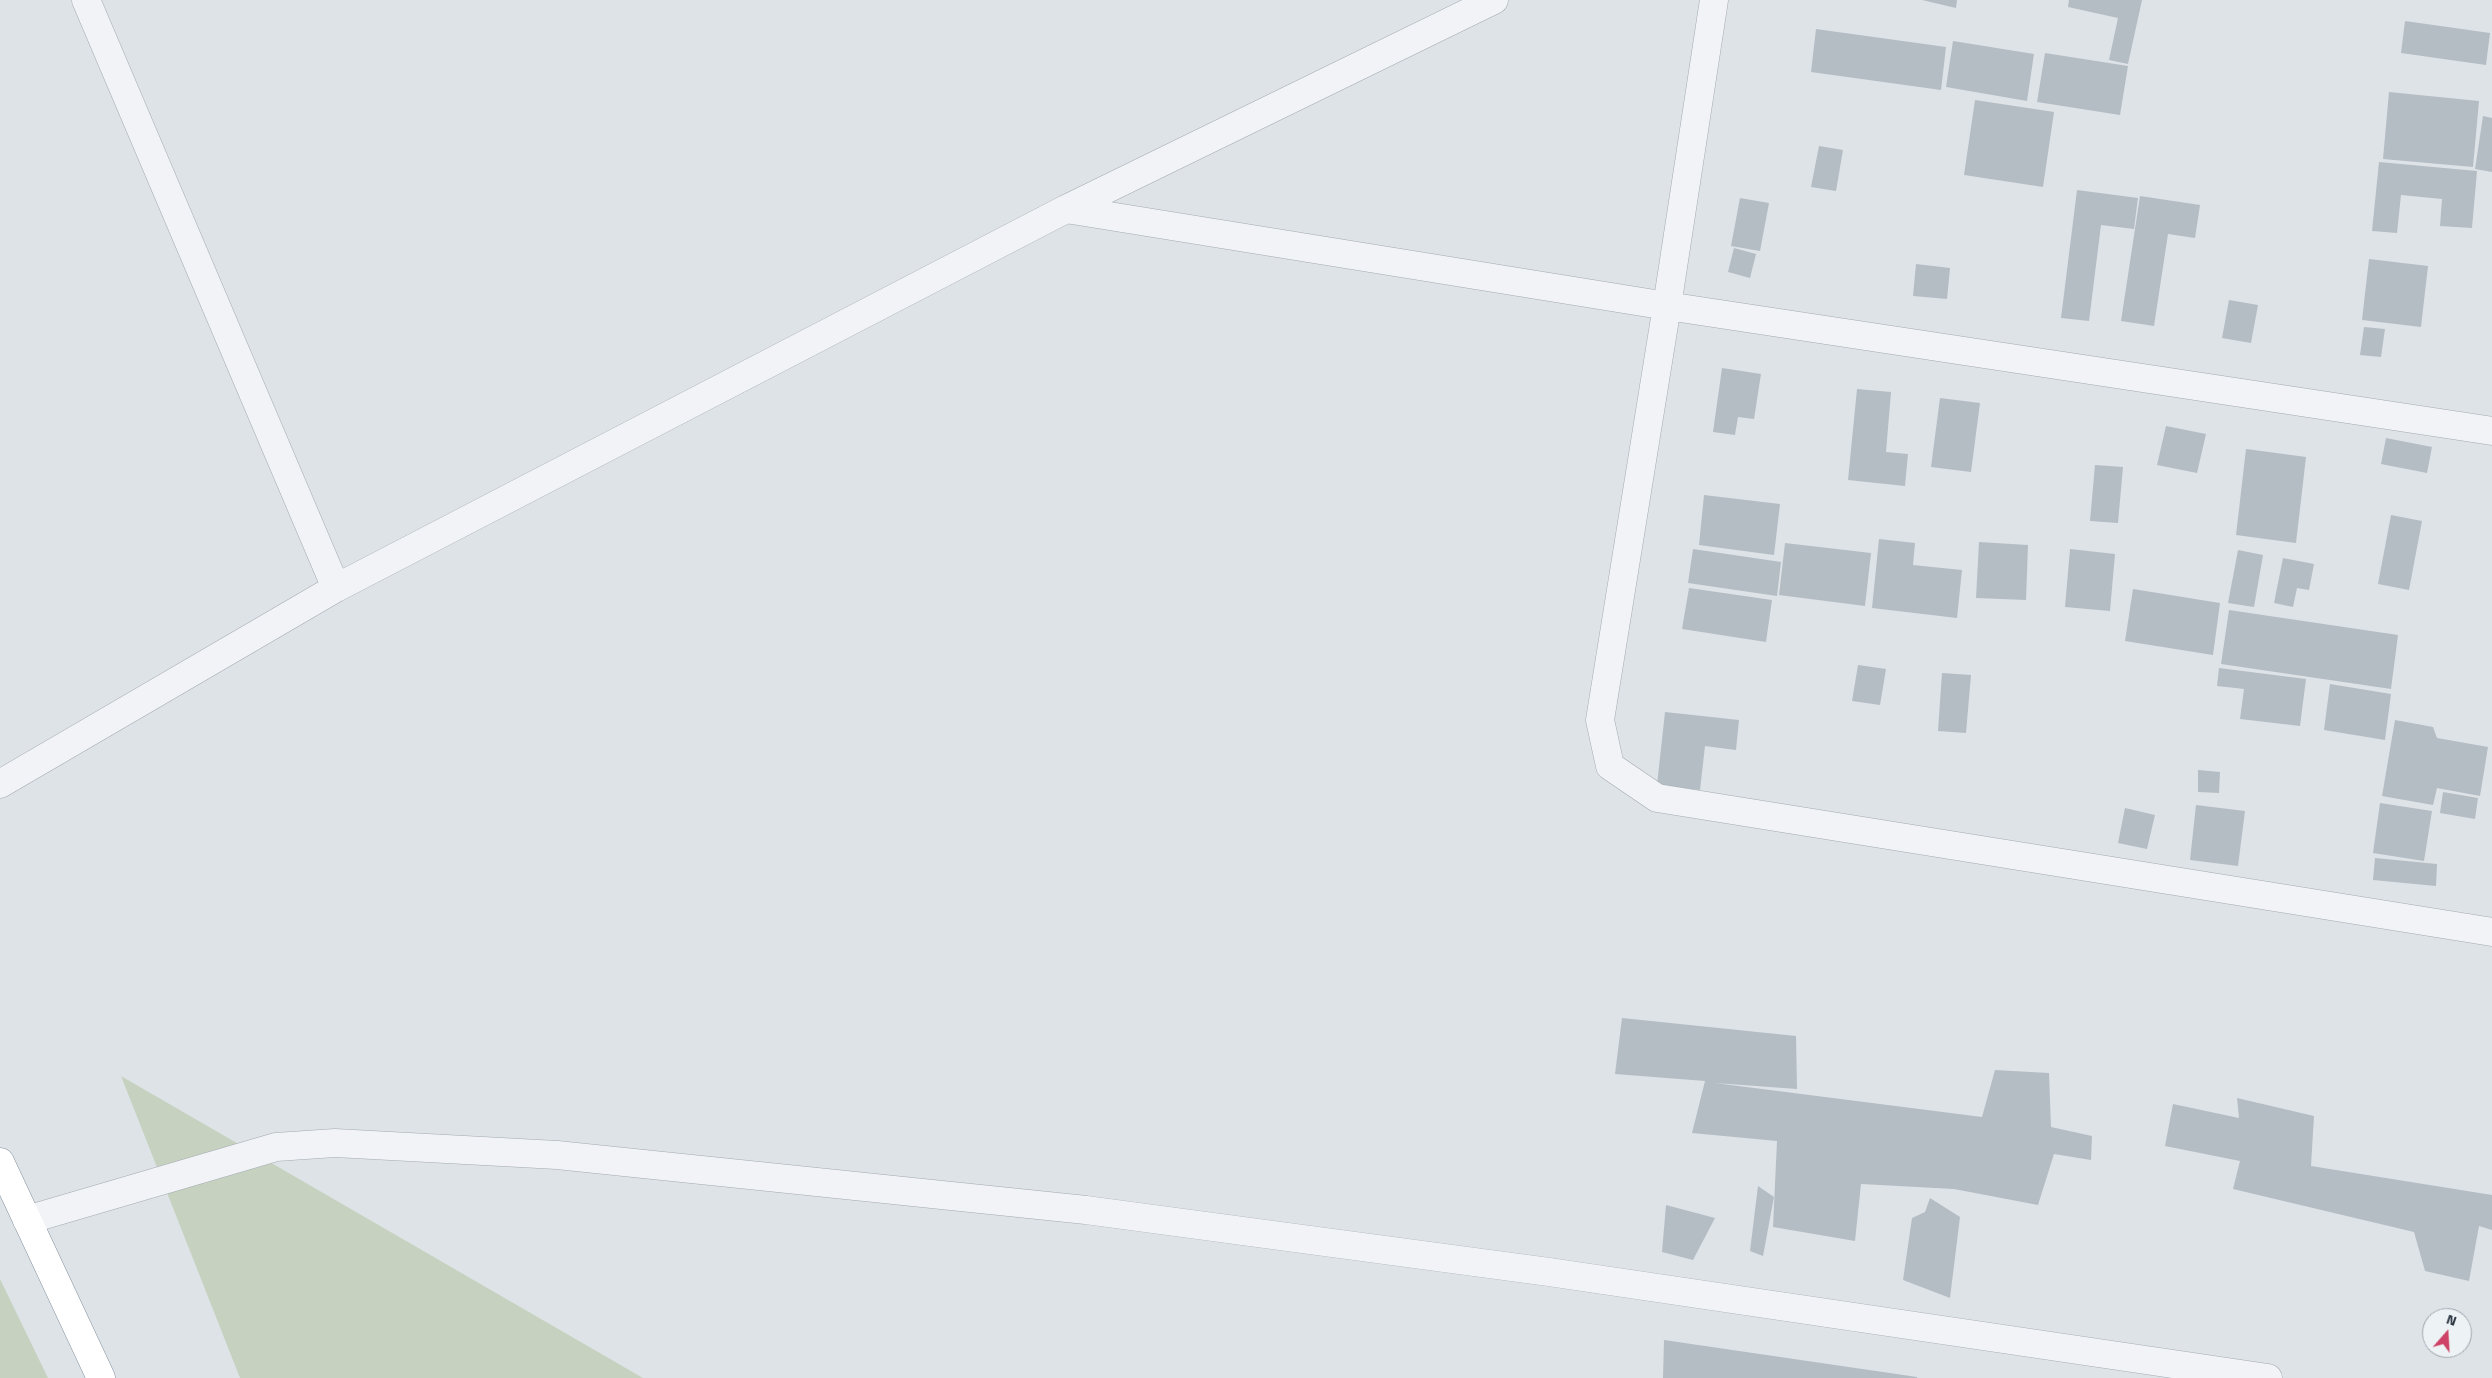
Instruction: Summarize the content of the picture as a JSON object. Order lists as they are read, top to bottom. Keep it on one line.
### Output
{"north":"top"}
